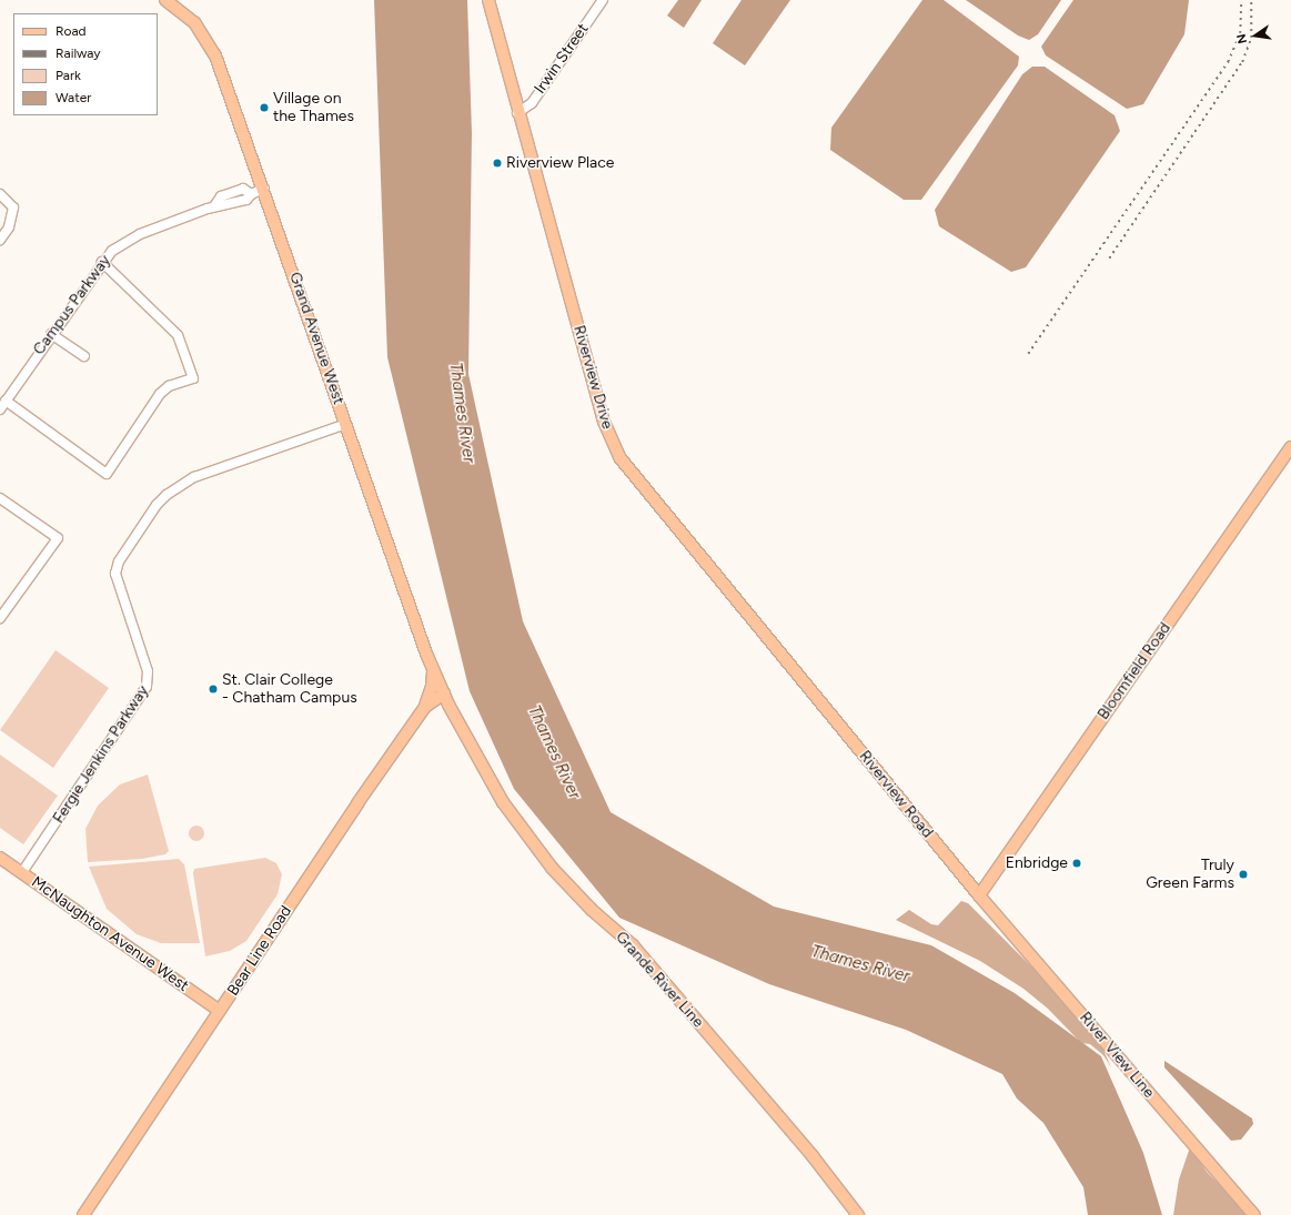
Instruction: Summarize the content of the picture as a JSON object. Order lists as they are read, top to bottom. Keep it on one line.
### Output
{"streets":{"main road":["Grand Avenue West","Riverview Drive","Bloomfield Road","Riverview Road","McNaughton Avenue West","Bear Line Road","Grande River Line","River View Line"],"street":["Irwin Street","Campus Parkway","Fergie Jenkins Parkway"]},"crossings":[["Irwin Street","Riverview Drive"],["Campus Parkway","Grand Avenue West"],["Grand Avenue West","Fergie Jenkins Parkway"],["Grand Avenue West","Bear Line Road"],["Grand Avenue West","Grande River Line"],["Riverview Drive","Riverview Road"],["Bloomfield Road","Riverview Road"],["Bloomfield Road","River View Line"],["Fergie Jenkins Parkway","McNaughton Avenue West"],["Riverview Road","River View Line"],["McNaughton Avenue West","Bear Line Road"],["Bear Line Road","Grande River Line"]],"water":["Thames River"],"places":["Village on the Thames","Riverview Place","St. Clair College - Chatham Campus","Enbridge","Truly Green Farms"],"legend":["Road","Railway","Park","Water"],"north":"left"}
